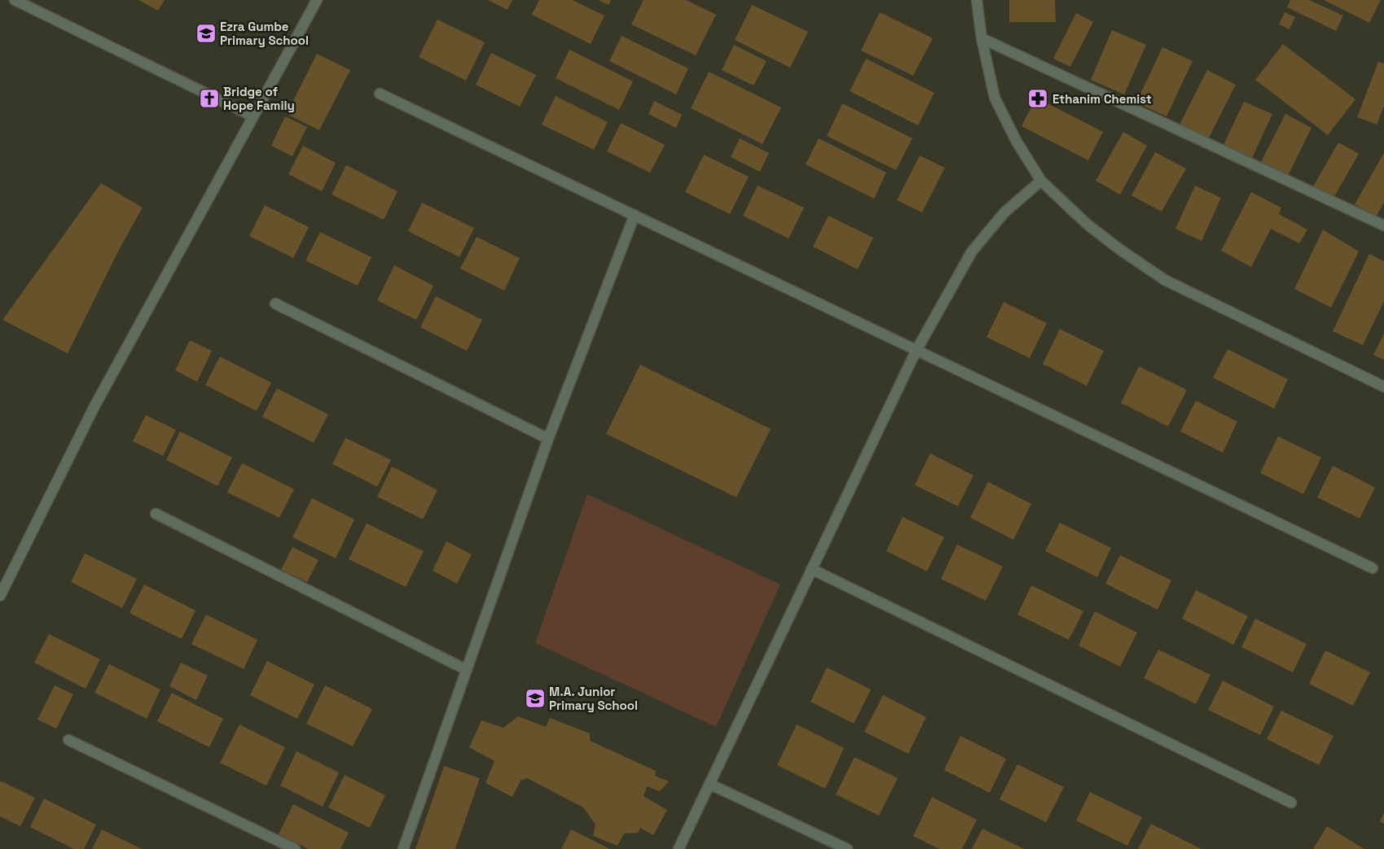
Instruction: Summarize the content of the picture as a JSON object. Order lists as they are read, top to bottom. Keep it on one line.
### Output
{"places":{"school or university":["Ezra Gumbe Primary School","M.A. Junior Primary School"],"church":["Bridge of Hope Family"],"pharmacy":["Ethanim Chemist"]}}
